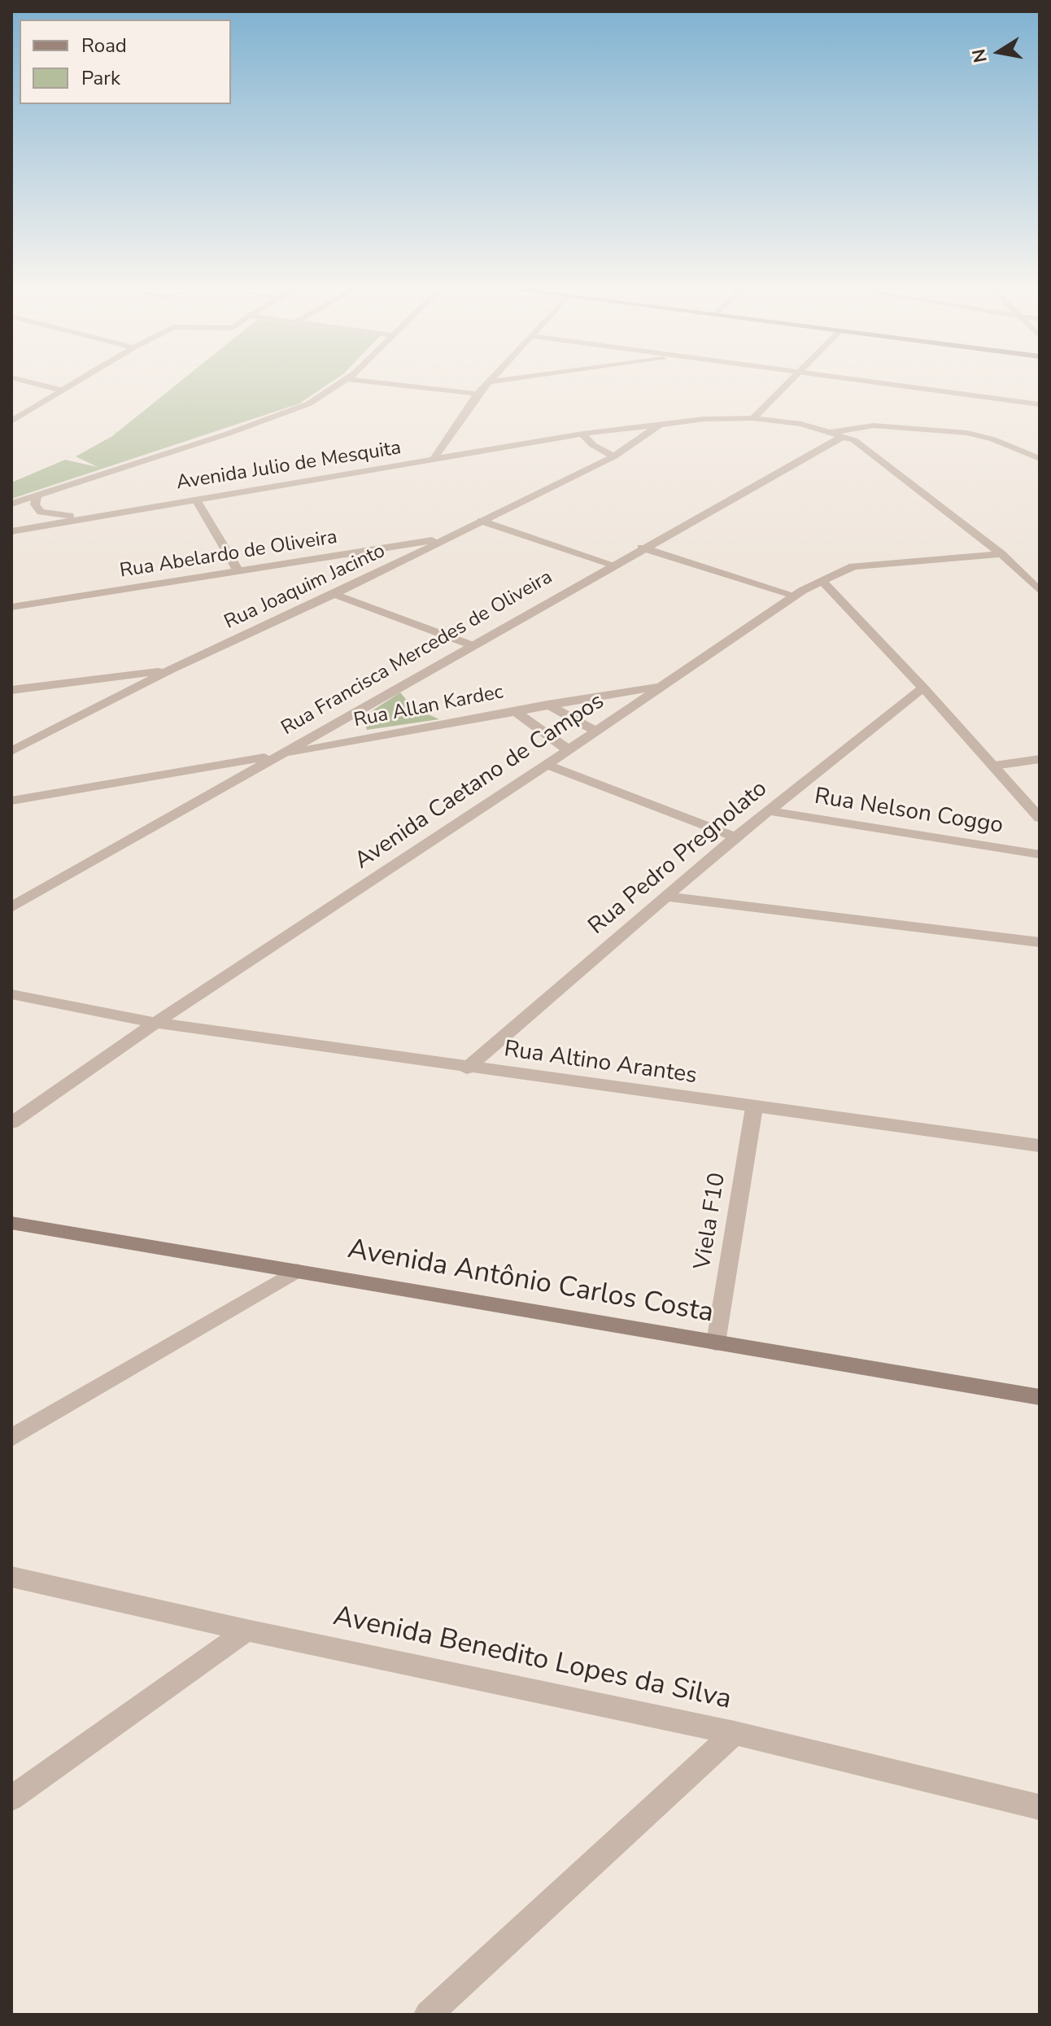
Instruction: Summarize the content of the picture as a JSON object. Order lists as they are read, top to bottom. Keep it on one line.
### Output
{"streets":{"street":["Avenida Julio de Mesquita","Rua Abelardo de Oliveira","Rua Joaquim Jacinto","Rua Francisca Mercedes de Oliveira","Rua Allan Kardec","Avenida Caetano de Campos","Rua Nelson Coggo","Rua Pedro Pregnolato","Rua Altino Arantes","Viela F10","Avenida Antônio Carlos Costa","Avenida Benedito Lopes da Silva"]},"crossings":[["Avenida Julio de Mesquita","Rua Joaquim Jacinto"],["Avenida Julio de Mesquita","Rua Francisca Mercedes de Oliveira"],["Avenida Julio de Mesquita","Avenida Caetano de Campos"],["Rua Abelardo de Oliveira","Rua Joaquim Jacinto"],["Rua Francisca Mercedes de Oliveira","Rua Allan Kardec"],["Rua Allan Kardec","Avenida Caetano de Campos"],["Avenida Caetano de Campos","Rua Altino Arantes"],["Rua Nelson Coggo","Rua Pedro Pregnolato"],["Rua Pedro Pregnolato","Rua Altino Arantes"],["Rua Altino Arantes","Viela F10"],["Viela F10","Avenida Antônio Carlos Costa"]],"legend":["Road","Park"],"north":"left"}
